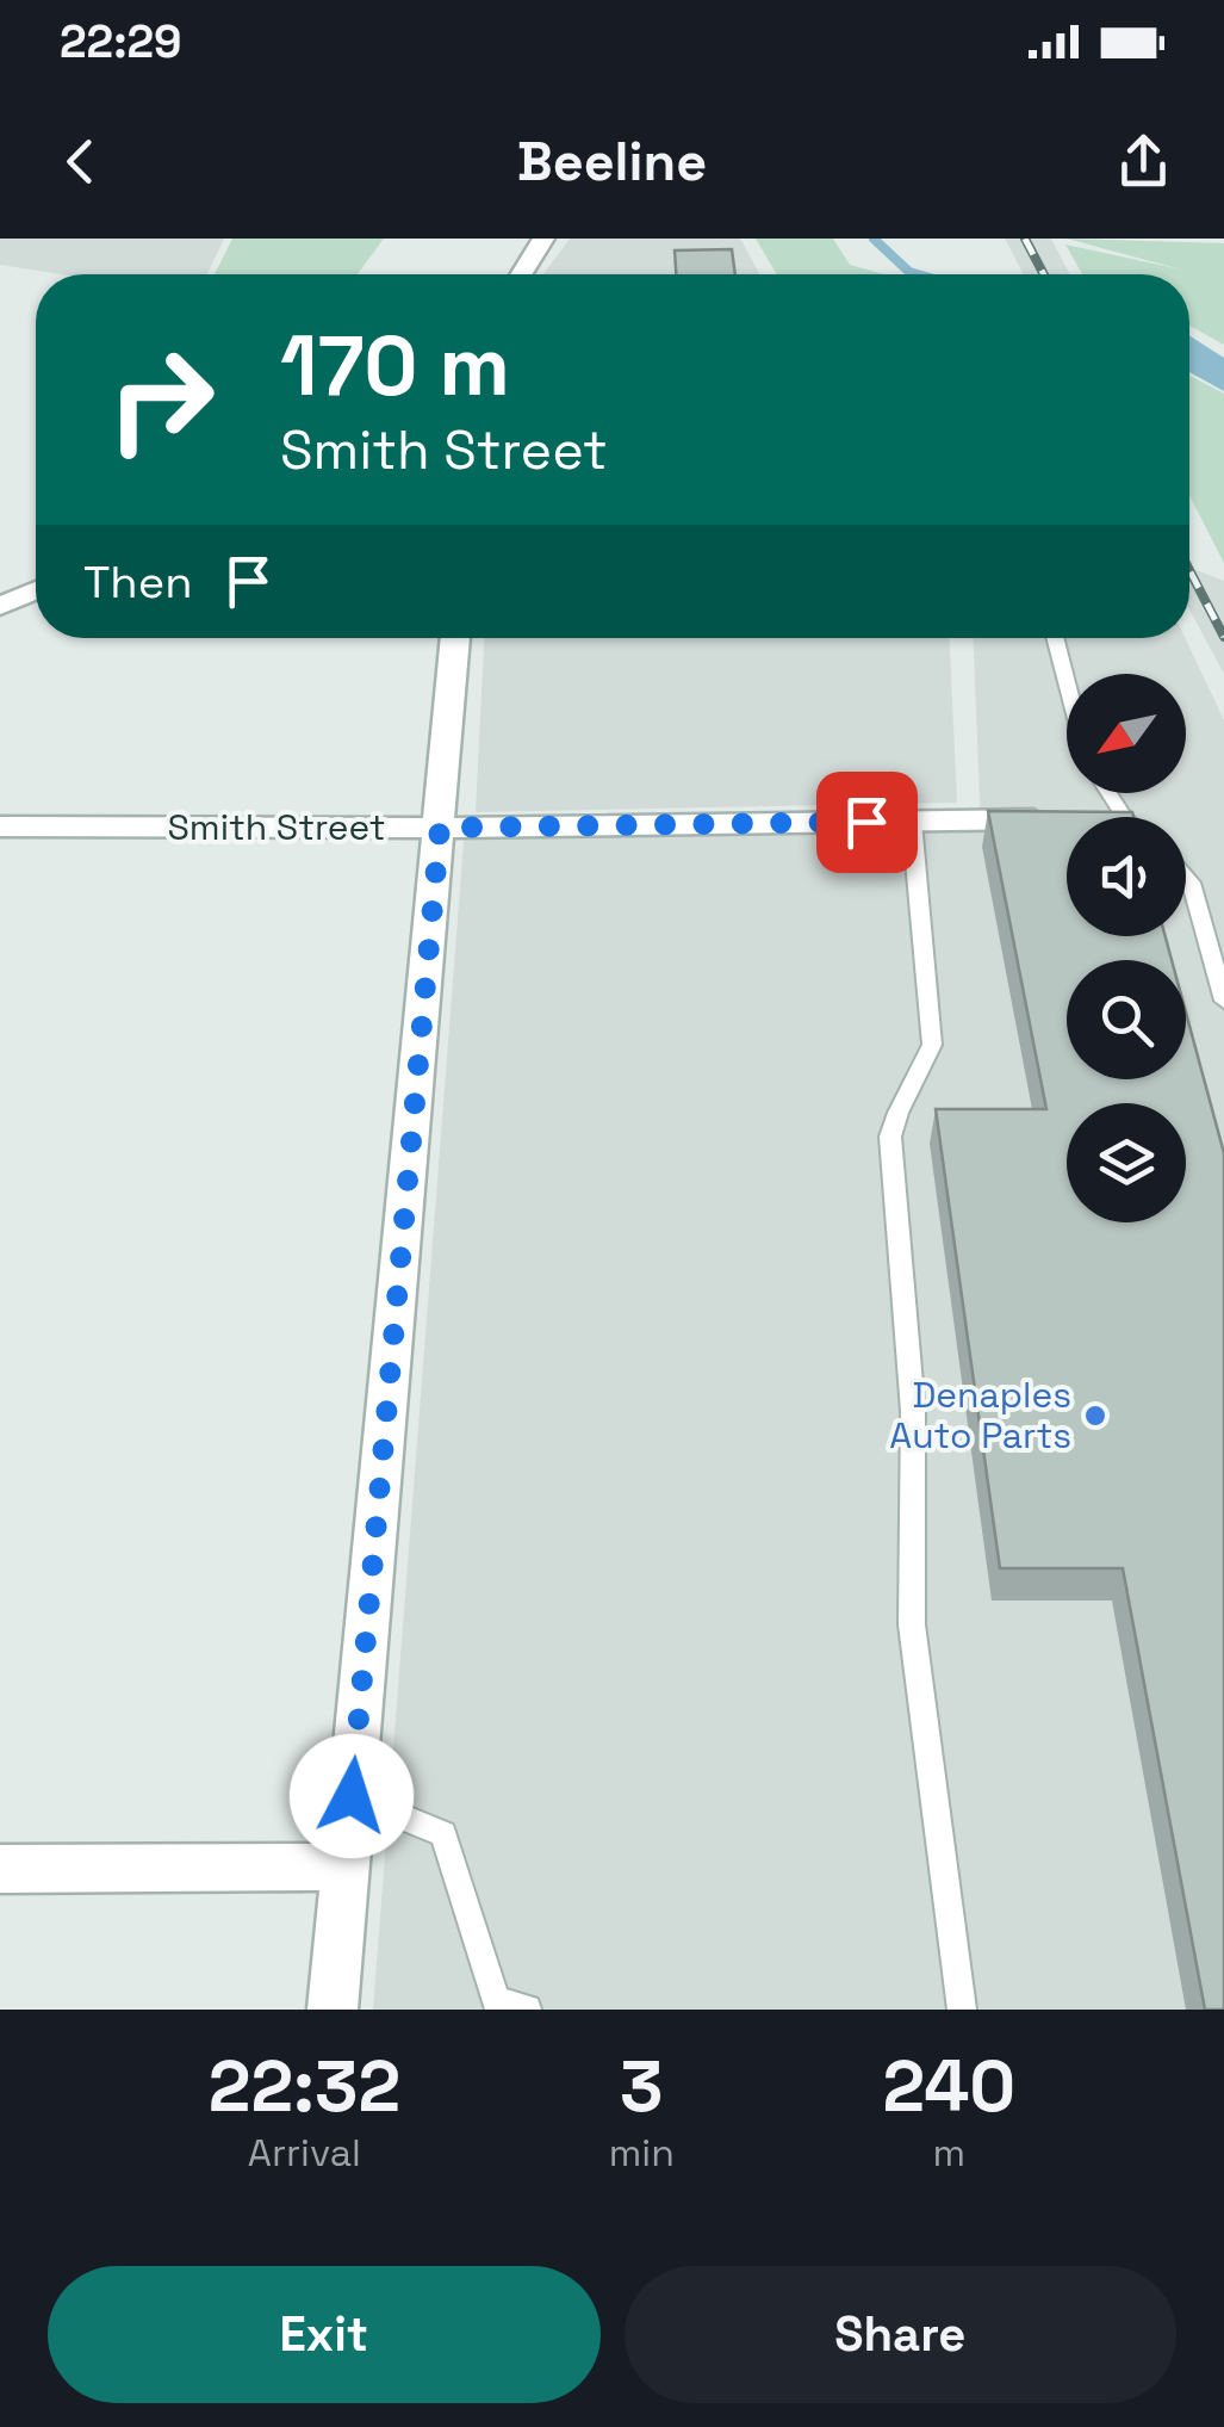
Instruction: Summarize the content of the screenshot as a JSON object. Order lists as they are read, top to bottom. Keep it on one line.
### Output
{"streets":{"street":["Smith Street"]},"places":["Denaples Auto Parts"],"north":"bottom left","page":{"status":"22:29","header":"Beeline","turn":["170 m","Smith Street"],"then":"Then","eta":["22:32","Arrival","3","min","240","m"],"buttons":["Exit","Share"]}}
